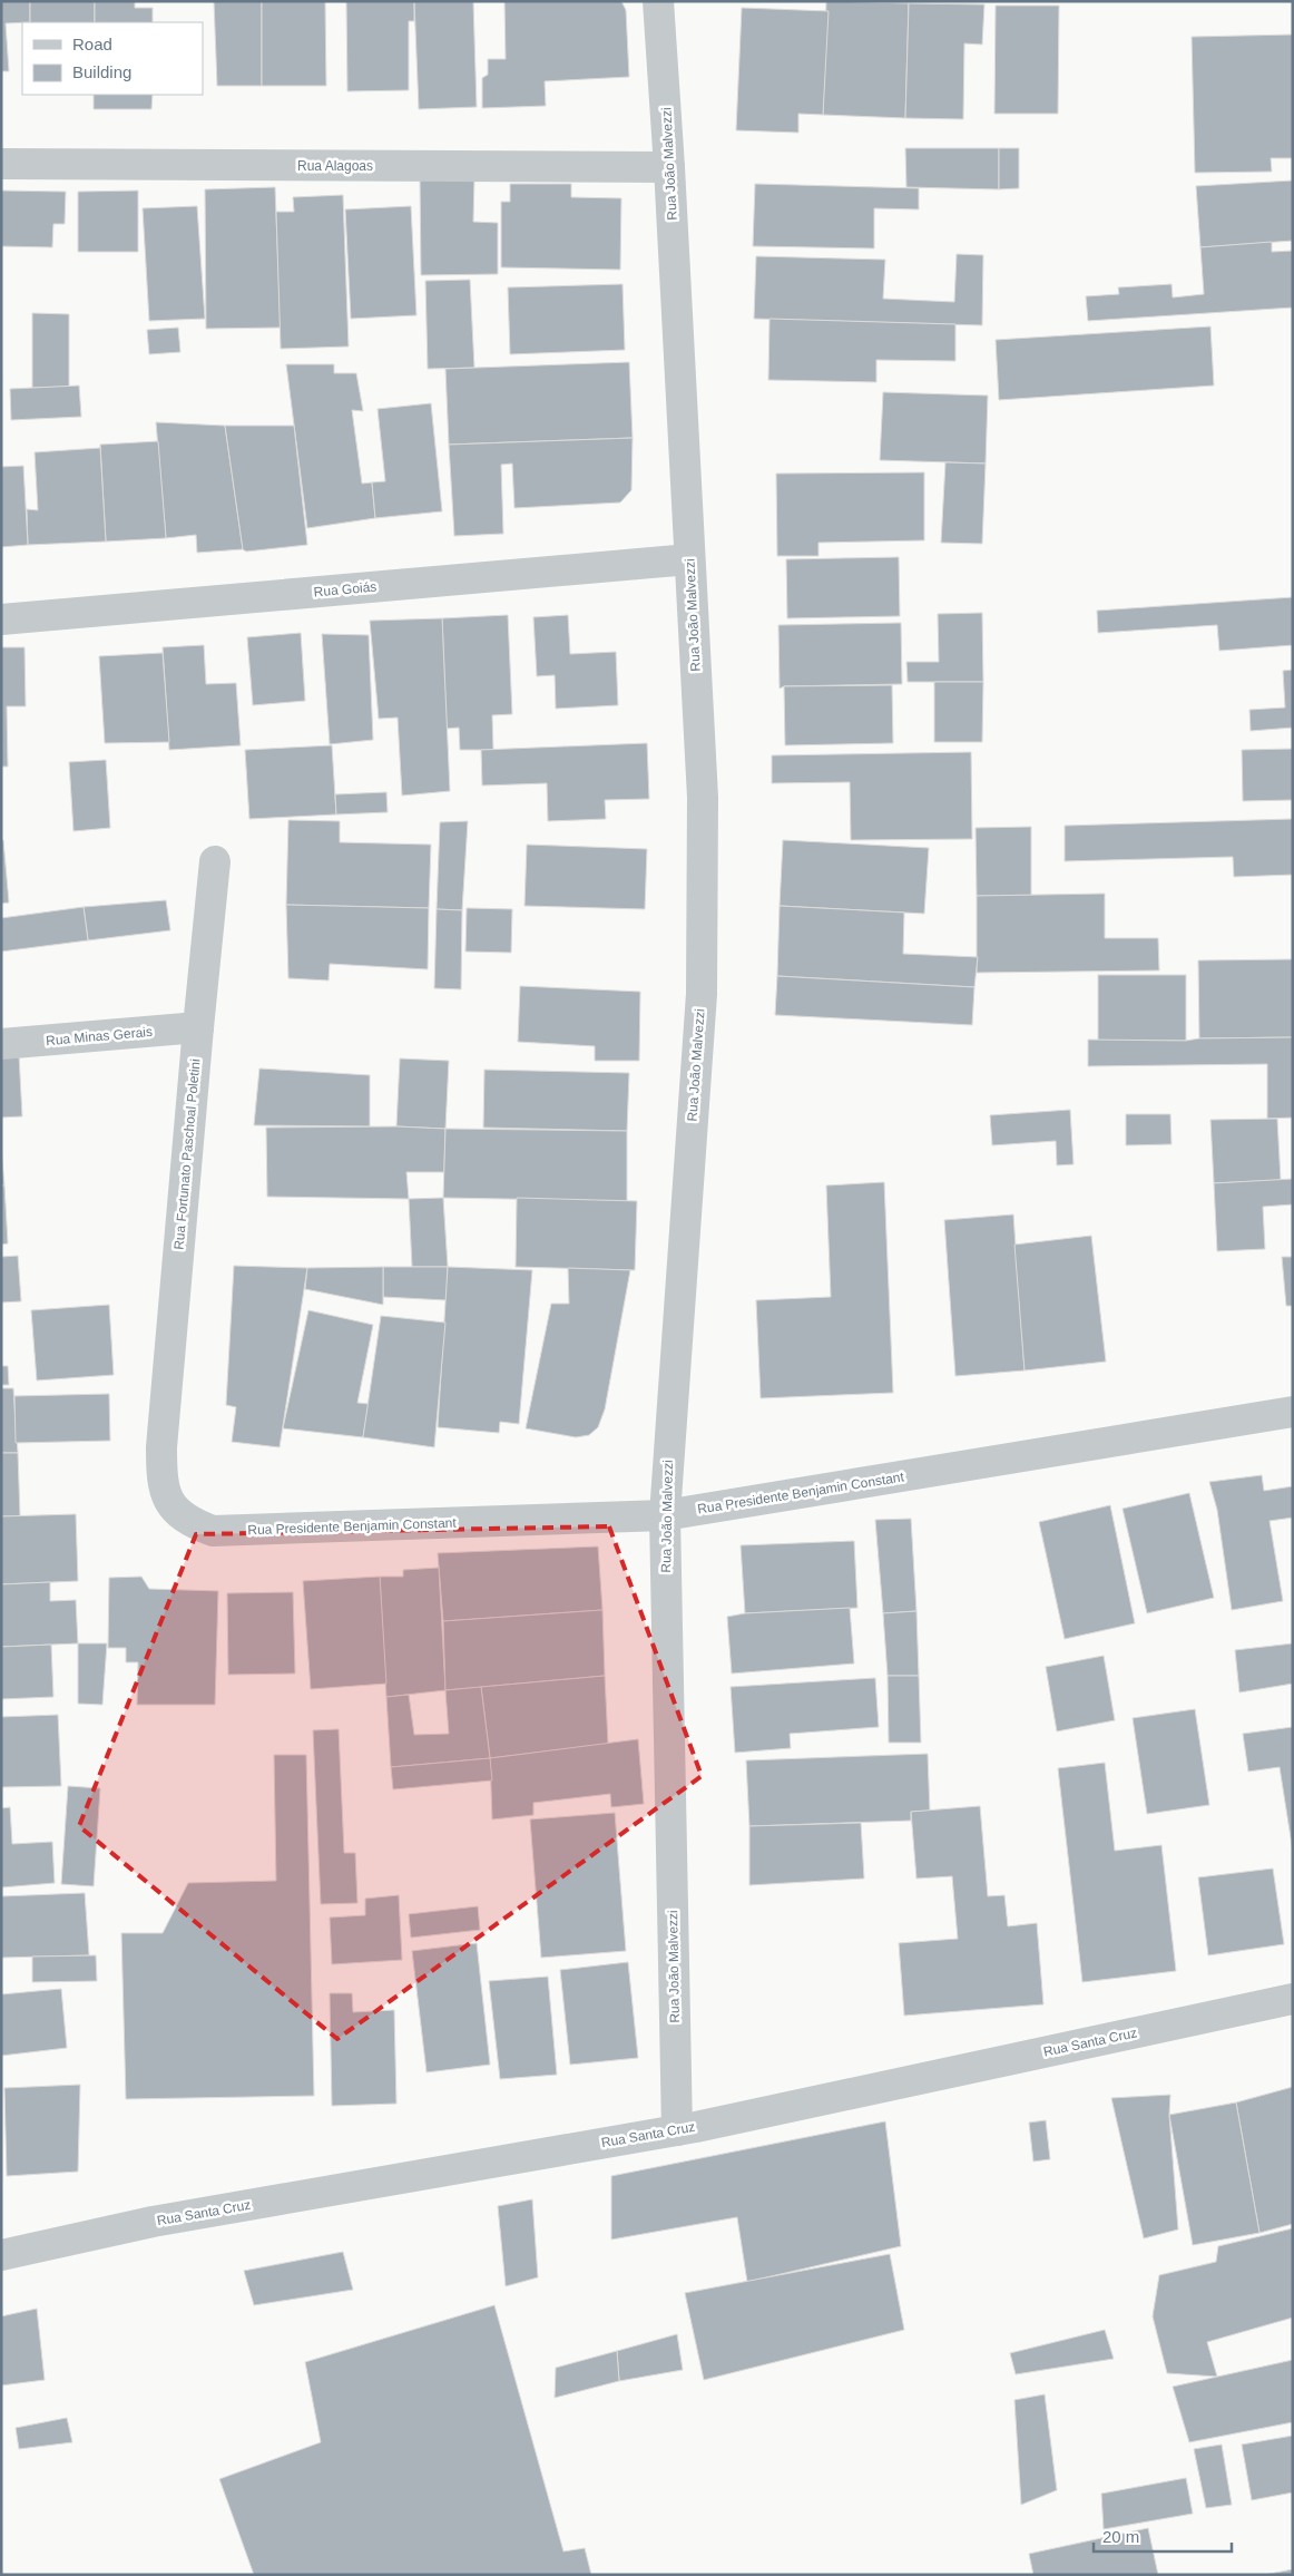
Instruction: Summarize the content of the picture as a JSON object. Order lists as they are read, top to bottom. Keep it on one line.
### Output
{"streets":{"street":["Rua João Malvezzi","Rua Alagoas","Rua Goiás","Rua Minas Gerais","Rua Fortunato Paschoal Poletini","Rua Presidente Benjamin Constant","Rua Santa Cruz"]},"crossings":[["Rua João Malvezzi","Rua Alagoas"],["Rua João Malvezzi","Rua Goiás"],["Rua João Malvezzi","Rua Presidente Benjamin Constant"],["Rua João Malvezzi","Rua Santa Cruz"],["Rua Minas Gerais","Rua Fortunato Paschoal Poletini"],["Rua Fortunato Paschoal Poletini","Rua Presidente Benjamin Constant"]],"legend":["Road","Building"],"scale_bar":"20 m"}
